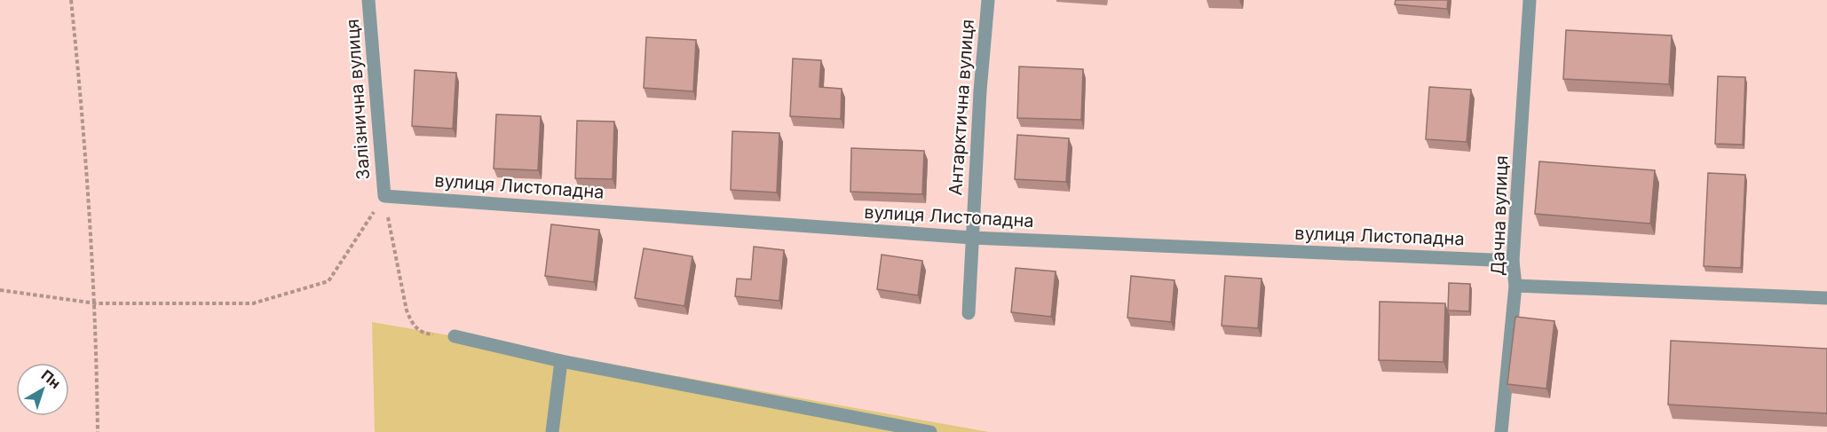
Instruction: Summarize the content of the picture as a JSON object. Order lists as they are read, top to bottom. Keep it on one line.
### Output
{"streets":{"street":["Залізнична вулиця","Антарктична вулиця","вулиця Листопадна","Дачна вулиця"]},"crossings":[["Залізнична вулиця","вулиця Листопадна"],["Антарктична вулиця","вулиця Листопадна"],["вулиця Листопадна","Дачна вулиця"]],"north":"top right"}
